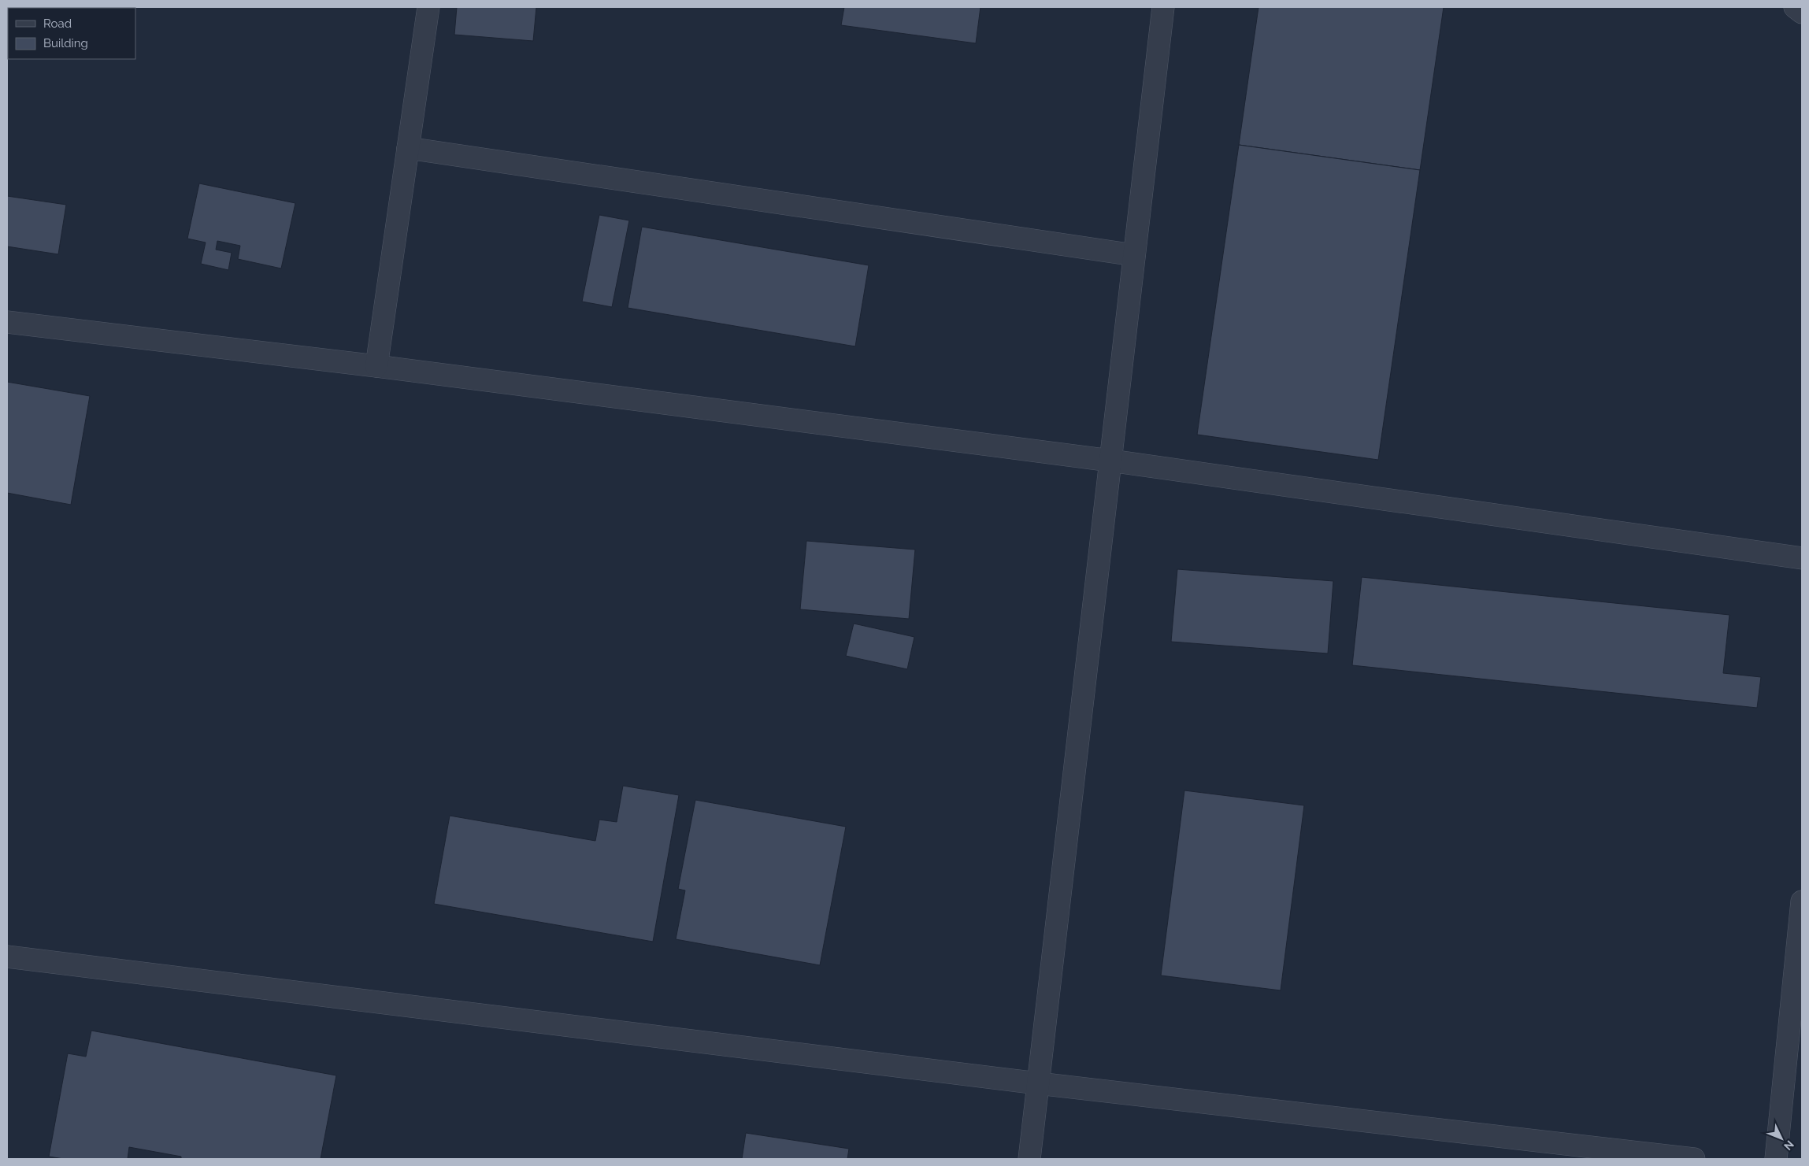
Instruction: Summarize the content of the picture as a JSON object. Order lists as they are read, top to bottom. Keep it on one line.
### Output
{"legend":["Road","Building"],"north":"bottom right"}
